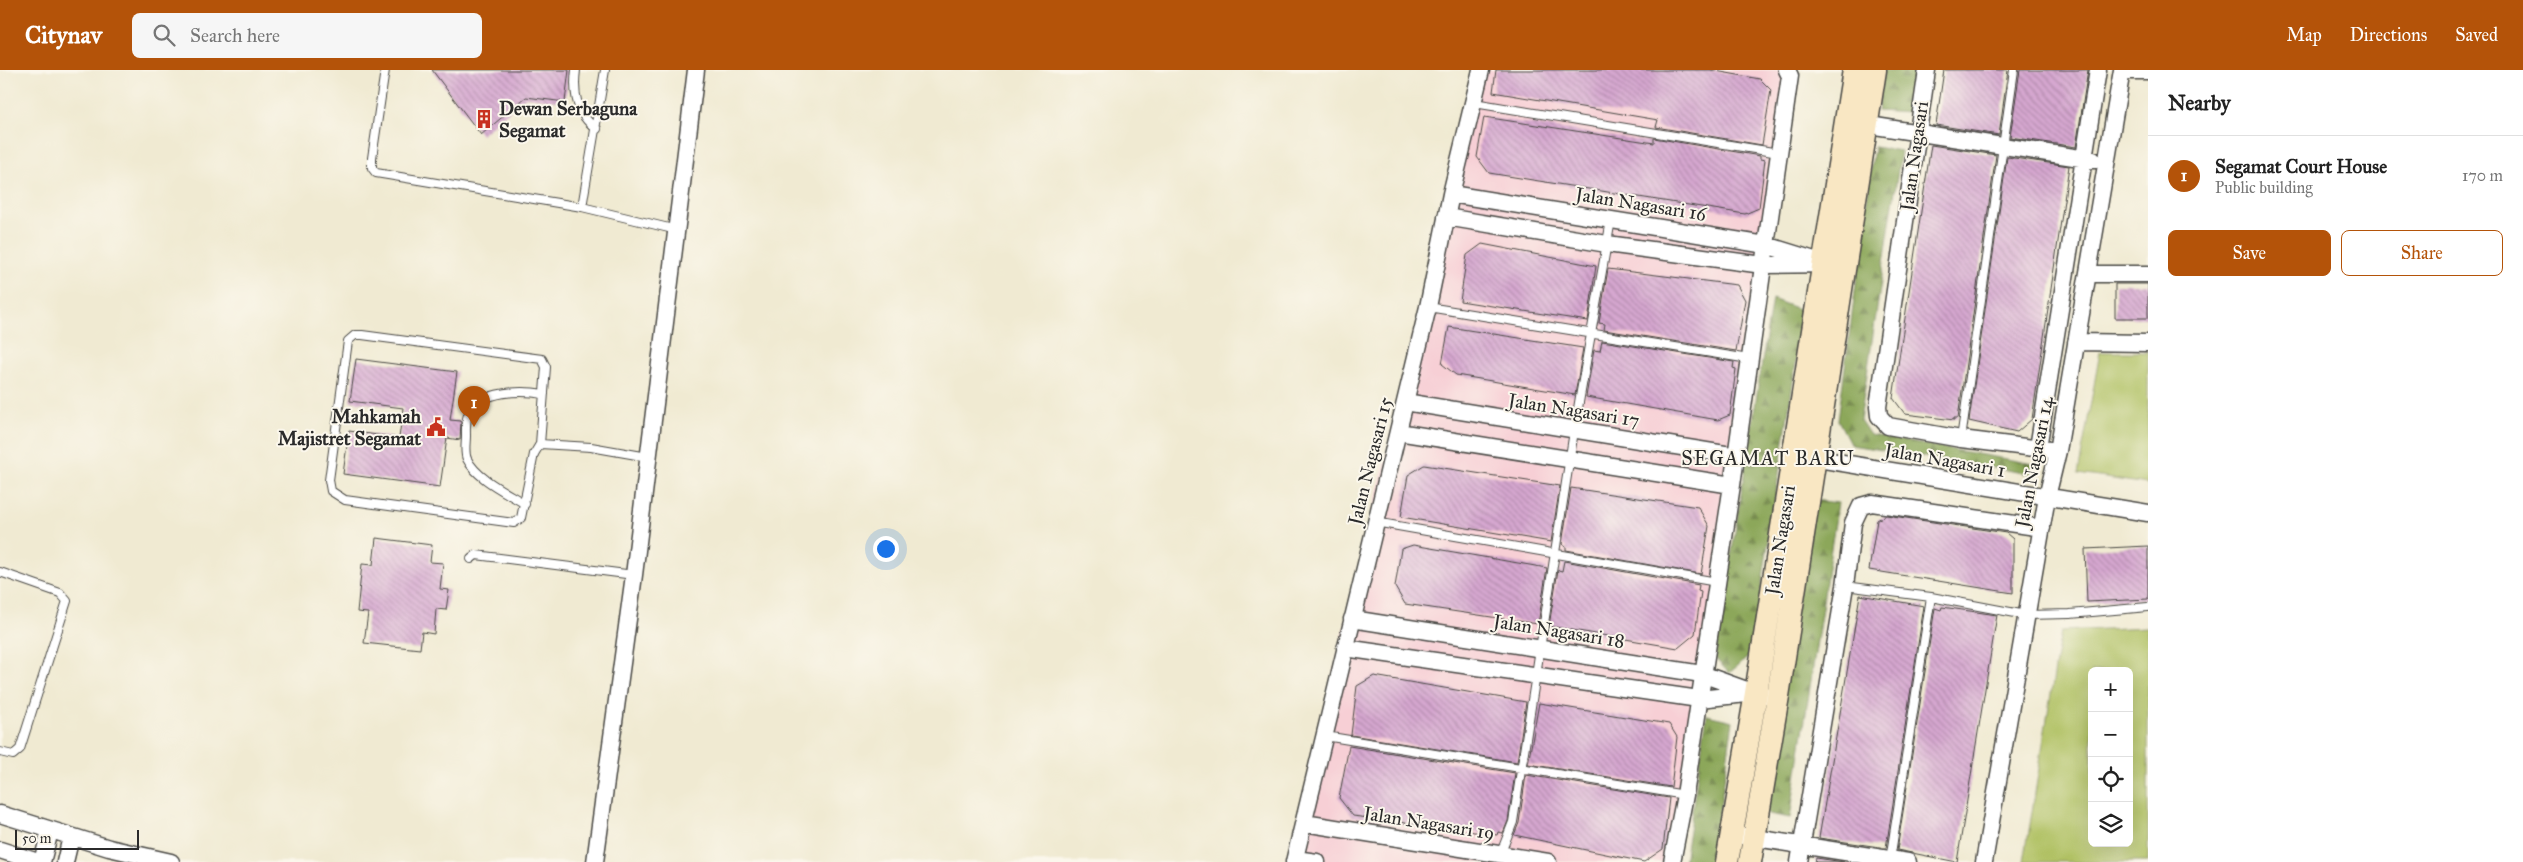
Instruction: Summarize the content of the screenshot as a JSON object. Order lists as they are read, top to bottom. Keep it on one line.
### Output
{"streets":{"street":["Jalan Nagasari","Jalan Nagasari 16","Jalan Nagasari 17","Jalan Nagasari 1","Jalan Nagasari 15","Jalan Nagasari 14","Jalan Nagasari 18","Jalan Nagasari 19"]},"crossings":[["Jalan Nagasari","Jalan Nagasari 16"],["Jalan Nagasari","Jalan Nagasari 1"],["Jalan Nagasari","Jalan Nagasari 14"],["Jalan Nagasari","Jalan Nagasari 18"],["Jalan Nagasari 16","Jalan Nagasari 15"],["Jalan Nagasari 17","Jalan Nagasari 15"],["Jalan Nagasari 1","Jalan Nagasari 14"],["Jalan Nagasari 15","Jalan Nagasari 18"],["Jalan Nagasari 15","Jalan Nagasari 19"]],"districts":["SEGAMAT BARU"],"places":{"building":["Dewan Serbaguna Segamat"],"public building":["Mahkamah Majistret Segamat"]},"scale_bar":"50 m","page":{"header":"Citynav","search":"Search here","nav":["Map","Directions","Saved"],"heading":"Nearby","list":[{"mark":"1","name":"Segamat Court House","note":"Public building","value":"170 m"}],"buttons":["Save","Share"],"pins":"1","map_buttons":["+","−"],"scale":"50 m"}}
